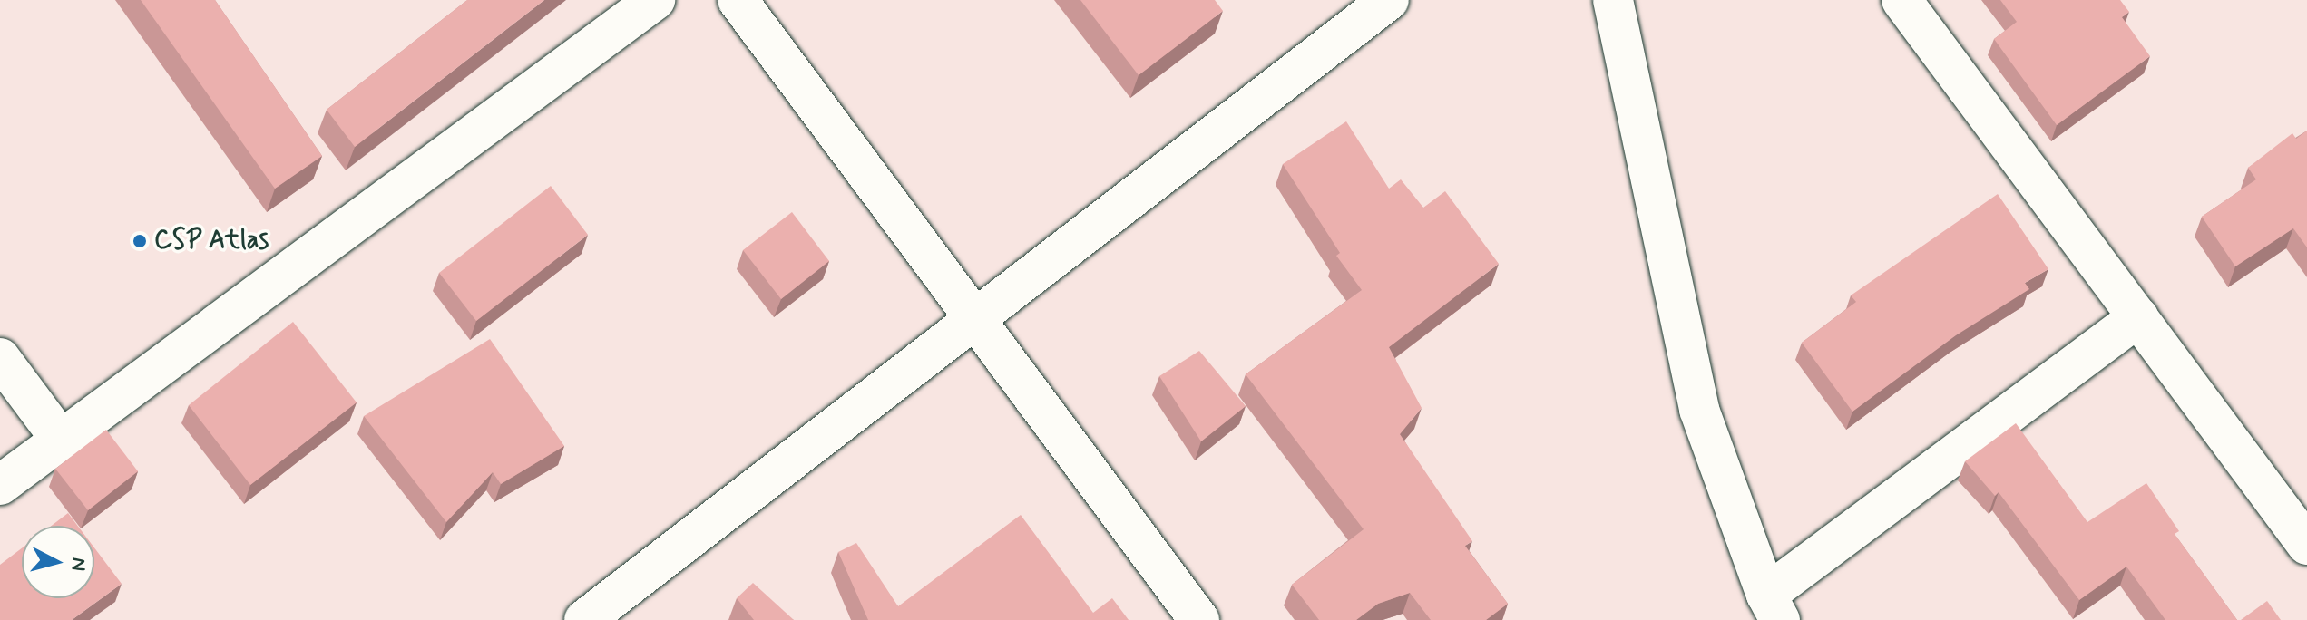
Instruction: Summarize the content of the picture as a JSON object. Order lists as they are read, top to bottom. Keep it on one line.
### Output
{"places":["CSP Atlas"],"north":"right"}
